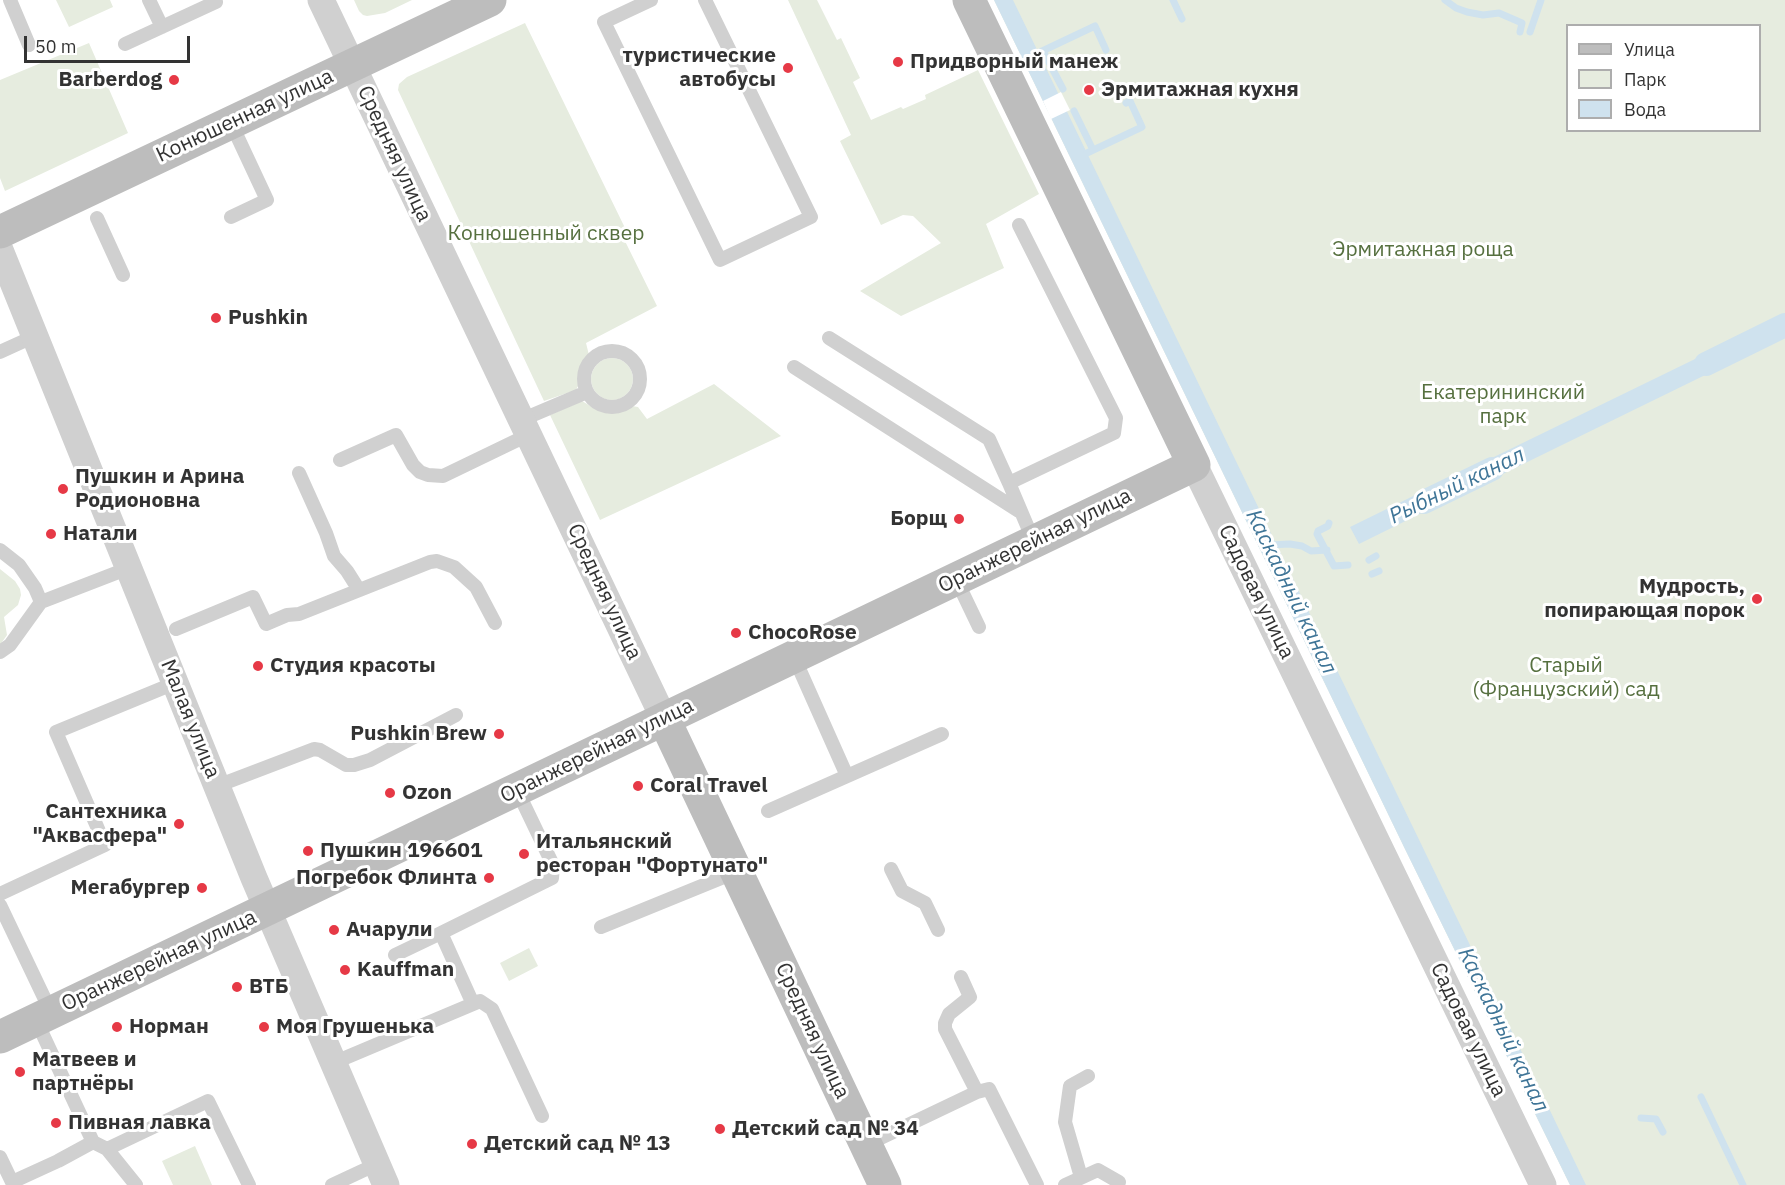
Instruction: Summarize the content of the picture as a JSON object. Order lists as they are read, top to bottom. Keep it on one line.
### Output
{"streets":{"main road":["Конюшенная улица","Средняя улица","Оранжерейная улица","Садовая улица"],"street":["Малая улица"]},"crossings":[["Конюшенная улица","Средняя улица"],["Средняя улица","Оранжерейная улица"],["Оранжерейная улица","Садовая улица"],["Оранжерейная улица","Малая улица"]],"water":["Рыбный канал","Каскадный канал"],"parks":["Конюшенный сквер","Эрмитажная роща","Екатерининский парк","Старый (Французский) сад"],"places":["Придворный манеж","туристические автобусы","Barberdog","Эрмитажная кухня","Pushkin","Пушкин и Арина Родионовна","Борщ","Натали","Мудрость, попирающая порок","ChocoRose","Студия красоты","Pushkin Brew","Coral Travel","Ozon","Сантехника \"Аквасфера\"","Пушкин 196601","Итальянский ресторан \"Фортунато\"","Погребок Флинта","Мегабургер","Ачарули","Kauffman","ВТБ","Норман","Моя Грушенька","Матвеев и партнёры","Пивная лавка","Детский сад № 34","Детский сад № 13"],"legend":["Улица","Парк","Вода"],"scale_bar":"50 m"}
